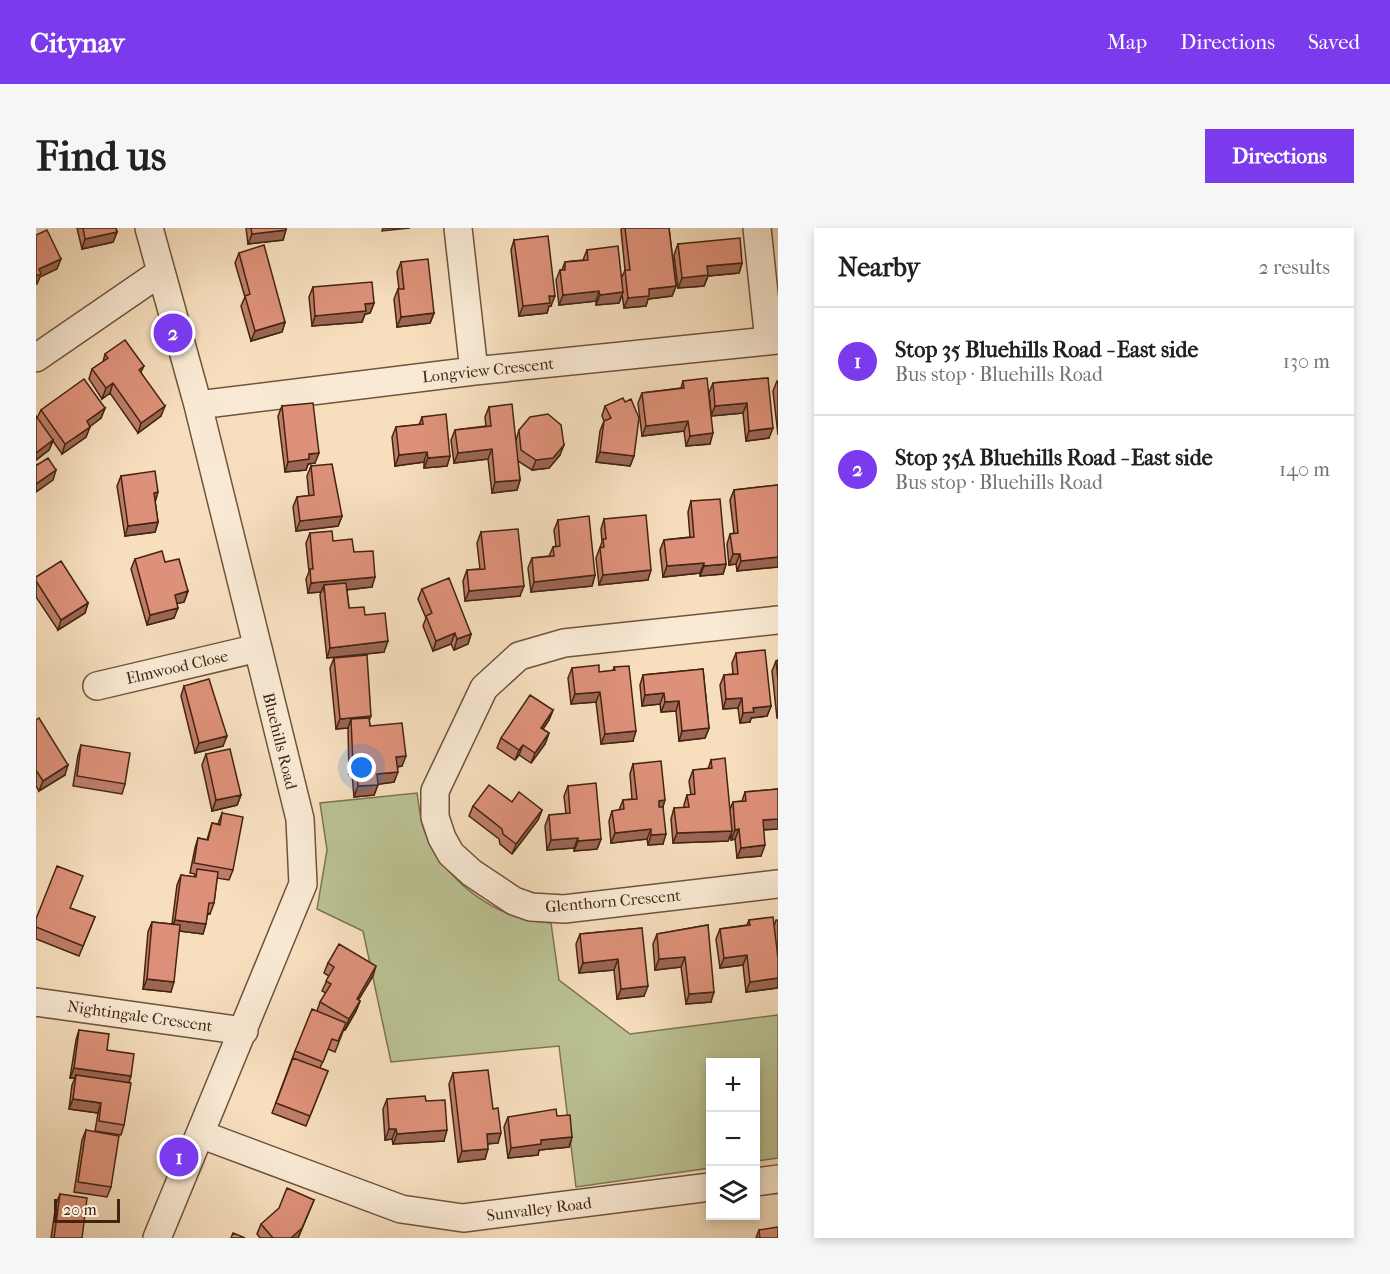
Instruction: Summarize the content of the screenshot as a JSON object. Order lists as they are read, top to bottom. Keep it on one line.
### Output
{"streets":{"street":["Longview Crescent","Elmwood Close","Bluehills Road","Glenthorn Crescent","Nightingale Crescent","Sunvalley Road"]},"crossings":[["Longview Crescent","Bluehills Road"],["Elmwood Close","Bluehills Road"],["Bluehills Road","Nightingale Crescent"],["Bluehills Road","Sunvalley Road"]],"scale_bar":"20 m","page":{"header":"Citynav","nav":["Map","Directions","Saved"],"buttons":"Directions","title":"Find us","heading":["Nearby","2 results"],"list":[{"mark":"1","name":"Stop 35 Bluehills Road - East side","note":"Bus stop · Bluehills Road","value":"130 m"},{"mark":"2","name":"Stop 35A Bluehills Road - East side","note":"Bus stop · Bluehills Road","value":"140 m"}],"pins":["2","1"],"map_buttons":["+","−"],"scale":"20 m"}}
